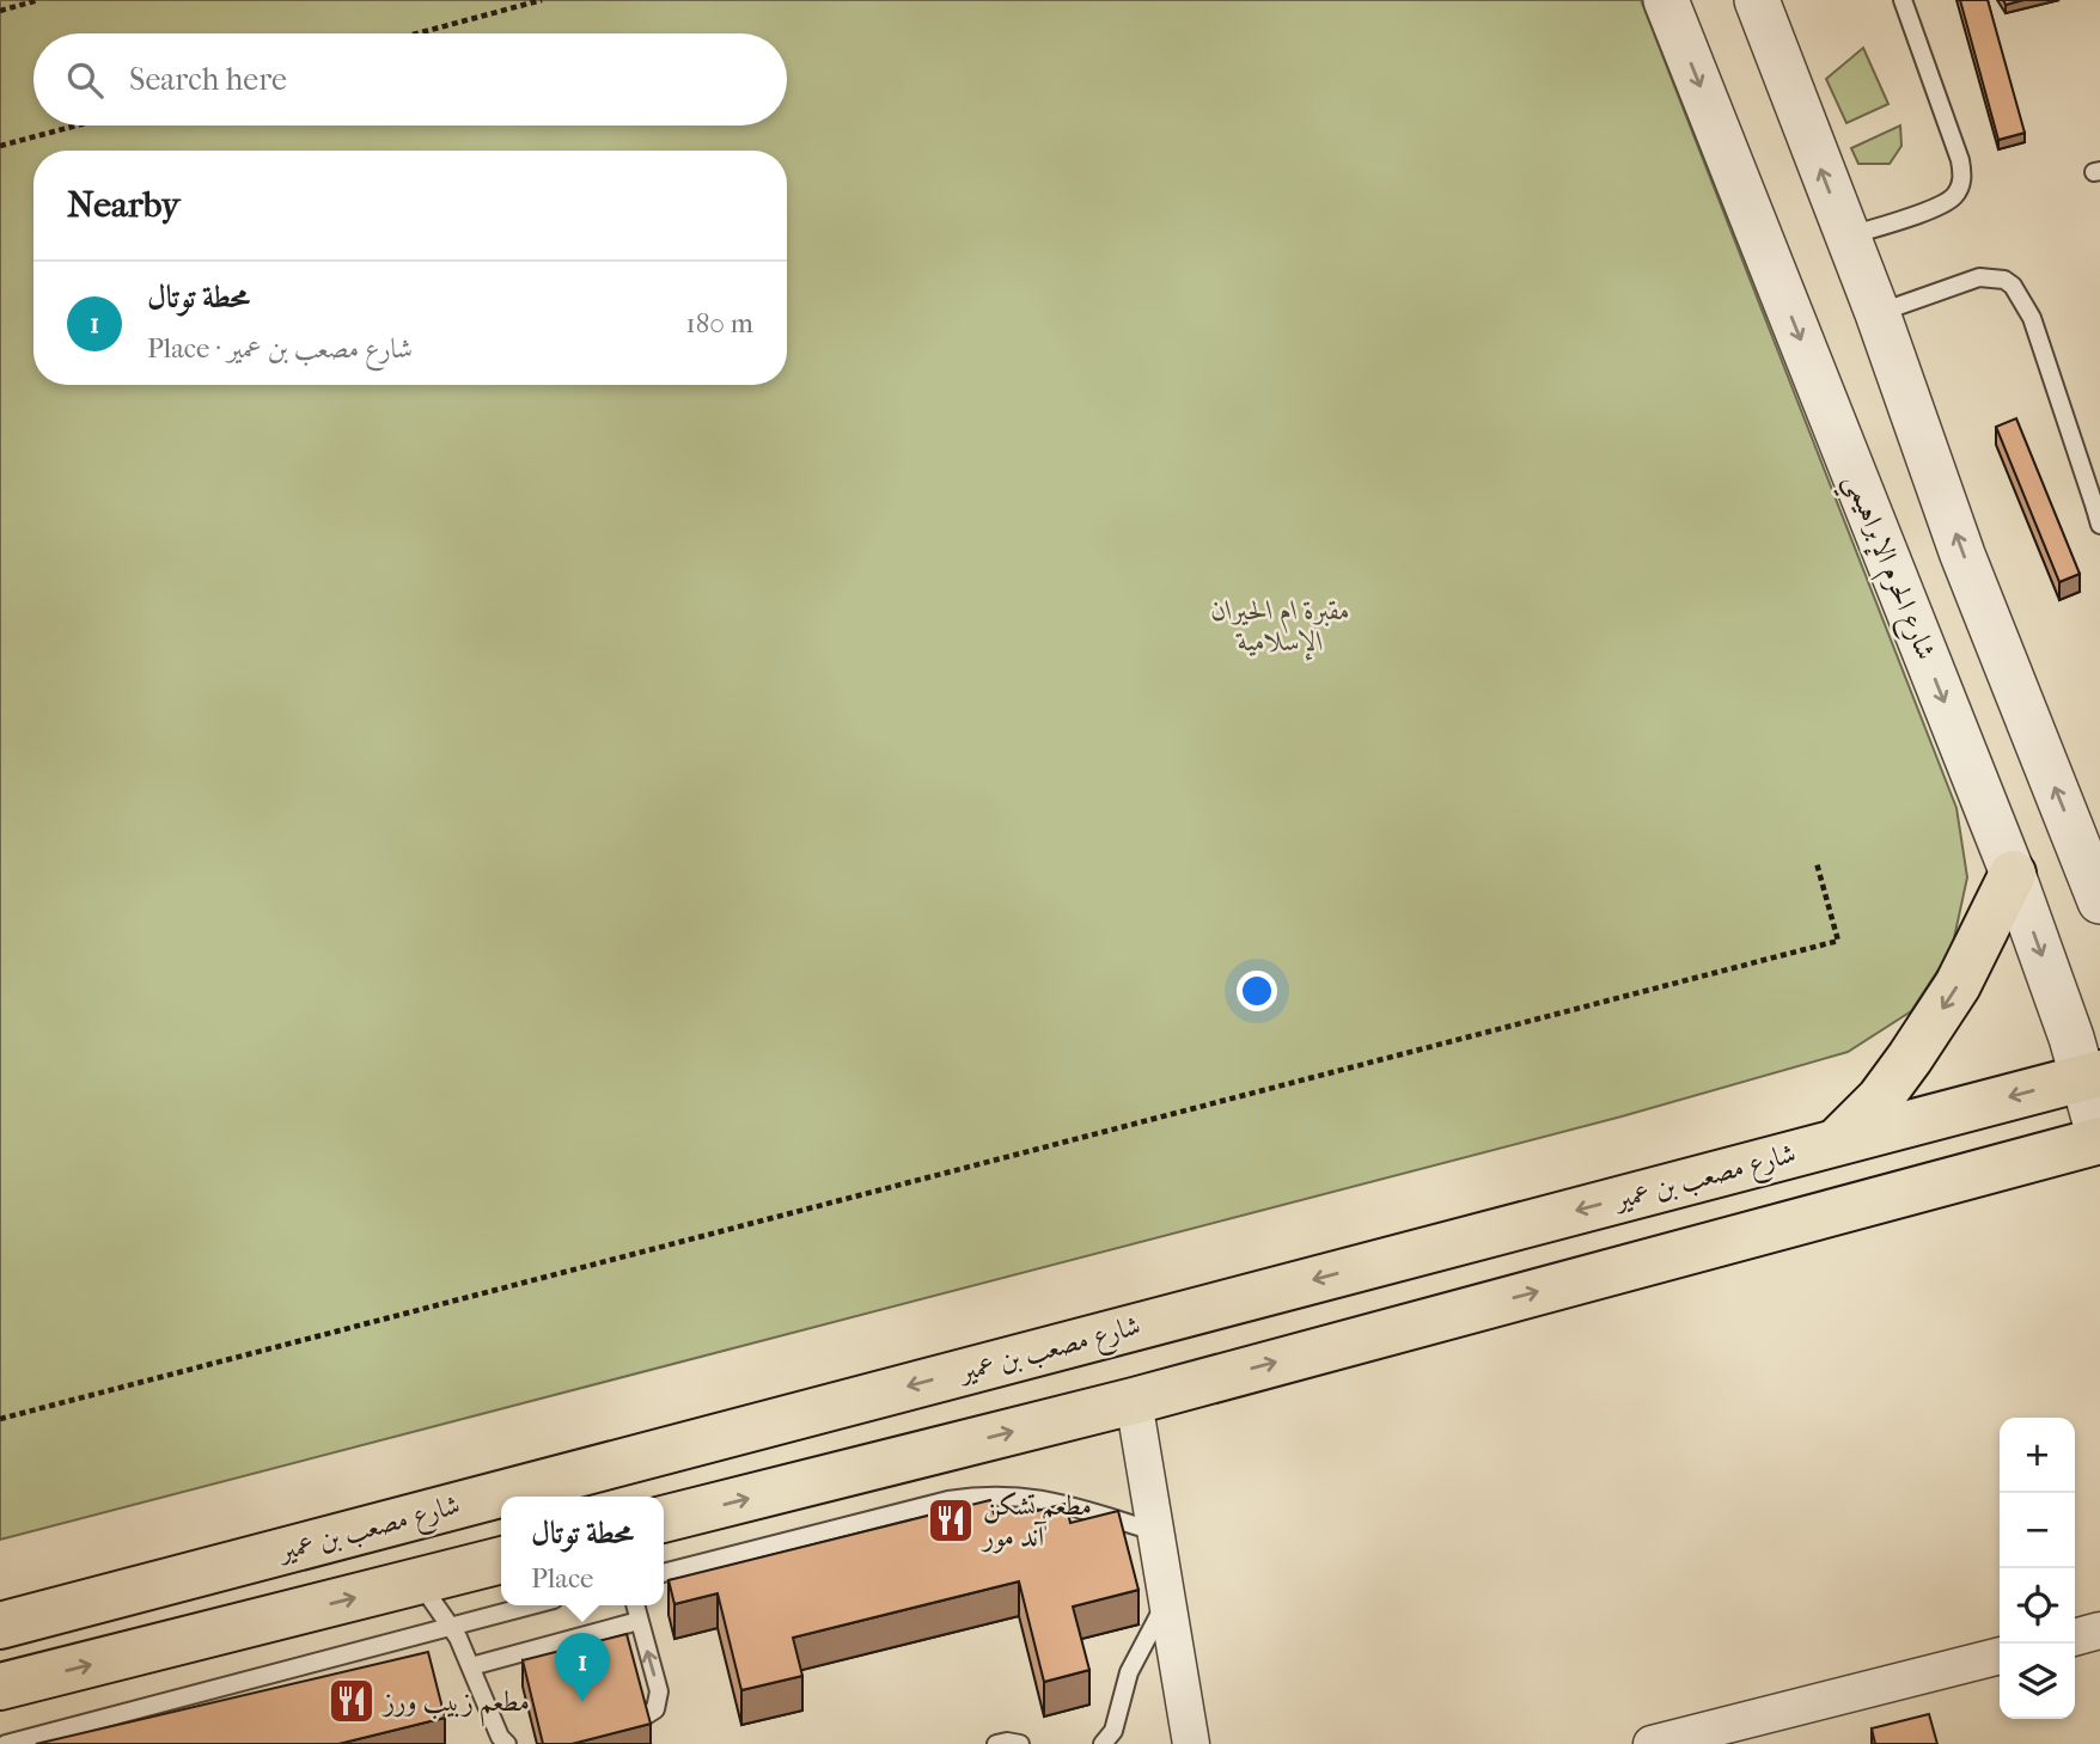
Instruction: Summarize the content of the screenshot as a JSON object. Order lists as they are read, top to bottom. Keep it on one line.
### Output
{"streets":{"highway":["شارع مصعب بن عمير"],"street":["شارع الحرم الإبراهيمي"]},"crossings":[["شارع الحرم الإبراهيمي","شارع مصعب بن عمير"]],"parks":["مقبرة ام الحيران الإسلامية"],"places":{"restaurant":["مطعم تشكن آند مور","مطعم زبيب ورز"]},"page":{"search":"Search here","heading":"Nearby","list":[{"mark":"1","name":"محطة توتال","note":"Place · شارع مصعب بن عمير","value":"180 m"}],"map_buttons":["+","−"],"popup":["محطة توتال","Place"],"pins":"1"}}
